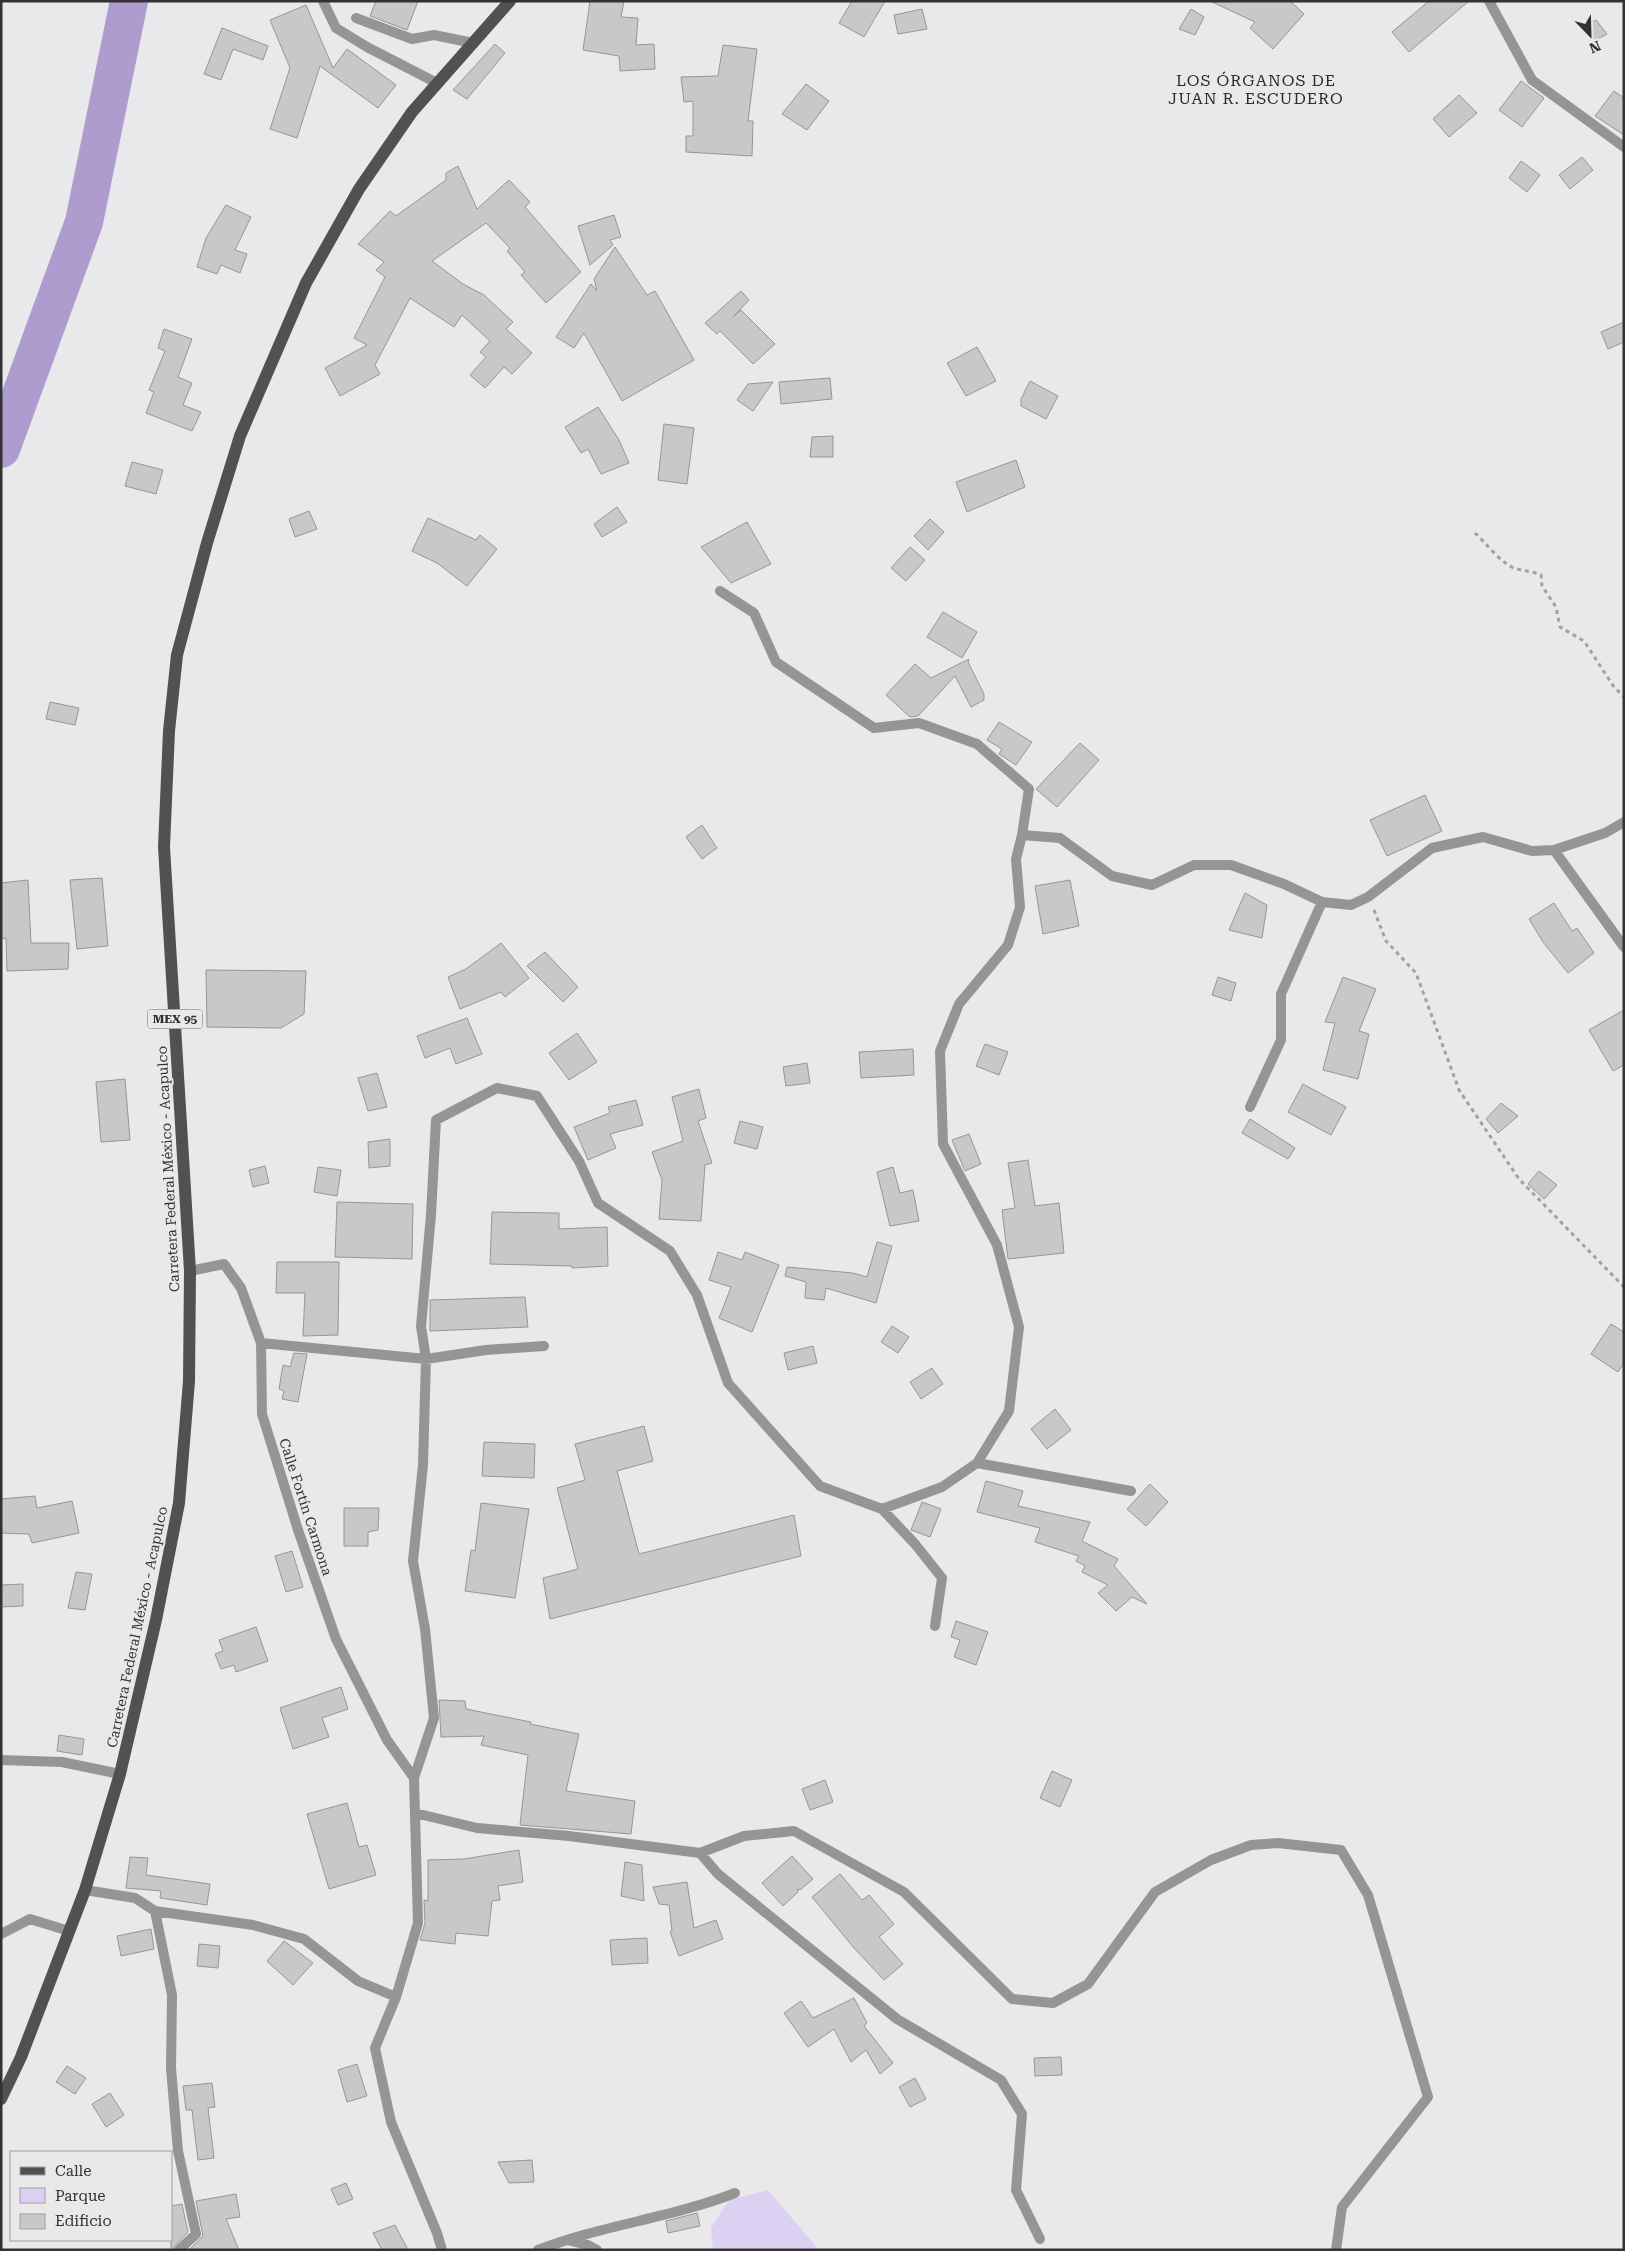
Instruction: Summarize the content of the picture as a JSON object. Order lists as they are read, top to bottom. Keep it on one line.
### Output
{"streets":{"main road":["MEX 95","Carretera Federal México - Acapulco"],"street":["Calle Fortín Carmona"]},"crossings":[["Carretera Federal México - Acapulco","Calle Fortín Carmona"]],"districts":["LOS ÓRGANOS DE JUAN R. ESCUDERO"],"legend":["Calle","Parque","Edificio"],"north":"bottom right"}
